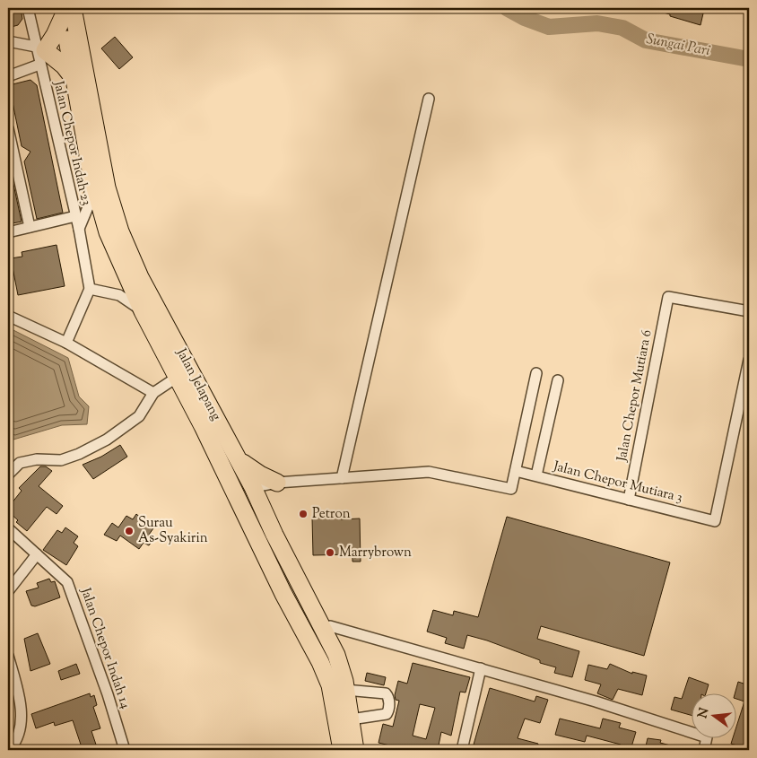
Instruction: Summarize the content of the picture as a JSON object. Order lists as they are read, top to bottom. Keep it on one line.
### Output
{"streets":{"main road":["Jalan Jelapang"],"street":["Jalan Chepor Indah 23","Jalan Chepor Mutiara 6","Jalan Chepor Mutiara 3","Jalan Chepor Indah 14"]},"crossings":[["Jalan Chepor Mutiara 6","Jalan Chepor Mutiara 3"]],"water":["Sungai Pari"],"places":["Petron","Surau As-Syakirin","Marrybrown"],"north":"left"}
